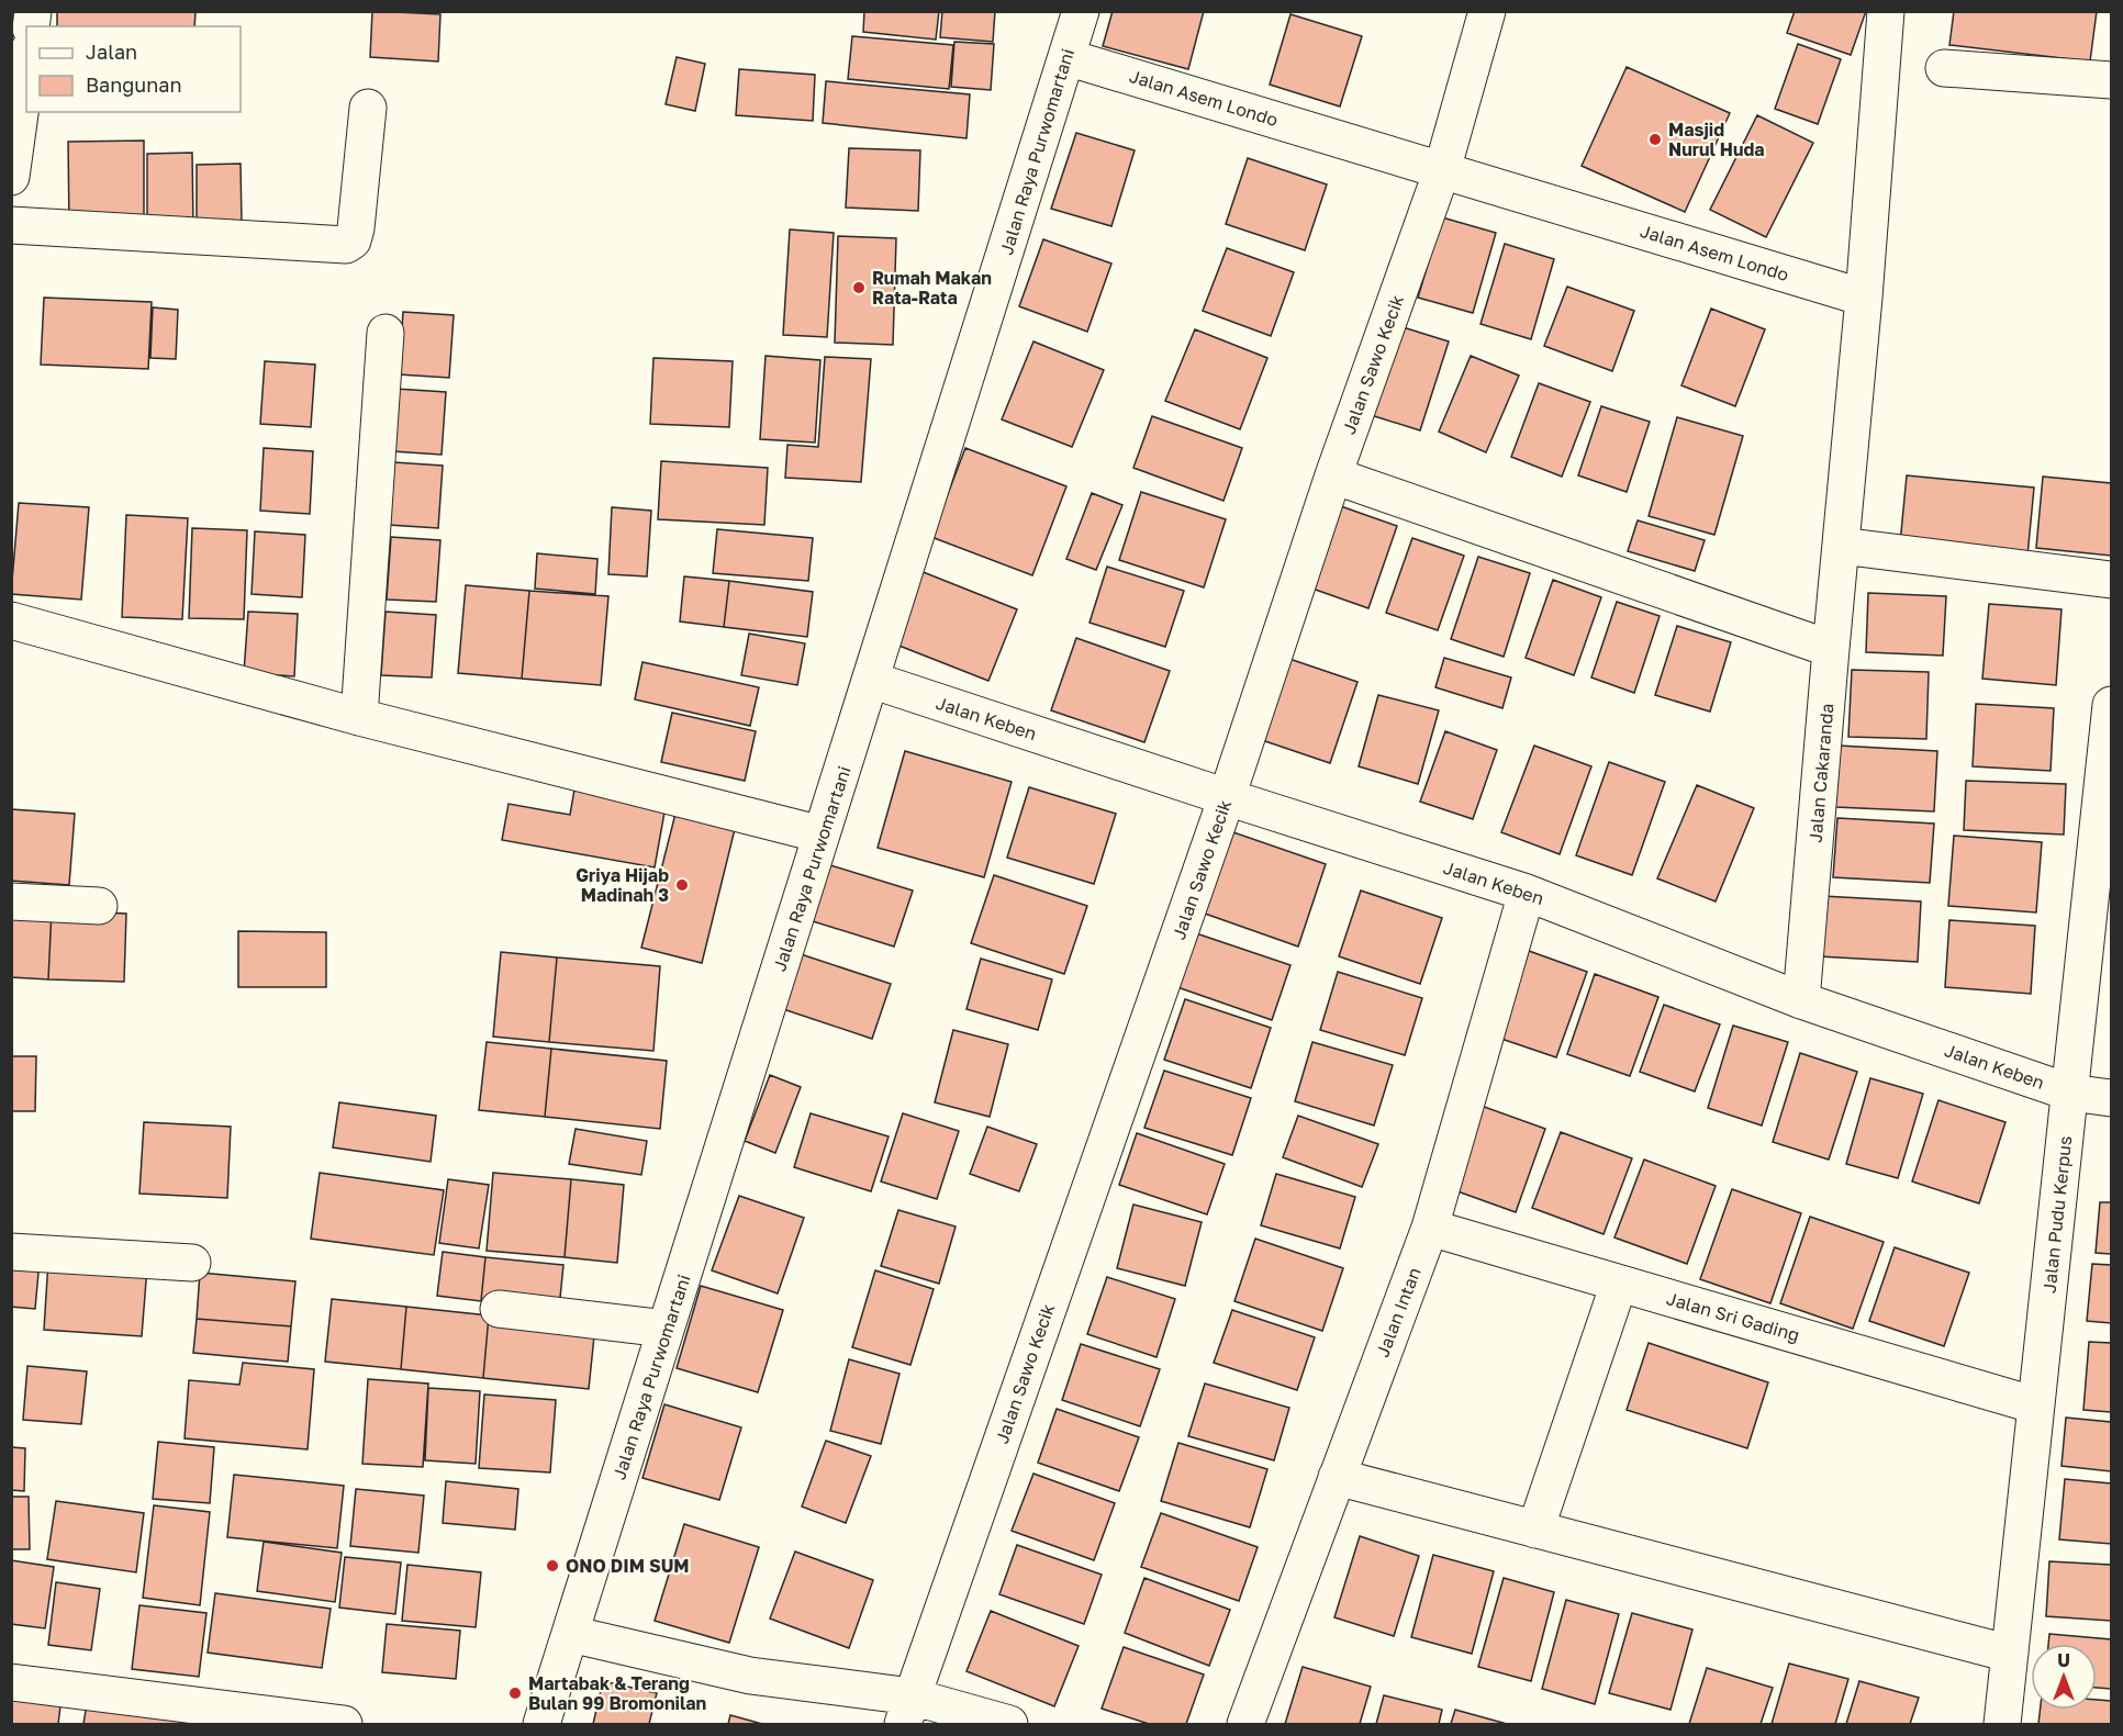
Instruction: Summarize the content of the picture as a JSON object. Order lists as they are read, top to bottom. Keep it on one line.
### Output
{"streets":{"street":["Jalan Asem Londo","Jalan Raya Purwomartani","Jalan Sawo Kecik","Jalan Keben","Jalan Cakaranda","Jalan Pudu Kerpus","Jalan Intan","Jalan Sri Gading"]},"crossings":[["Jalan Asem Londo","Jalan Raya Purwomartani"],["Jalan Asem Londo","Jalan Sawo Kecik"],["Jalan Raya Purwomartani","Jalan Keben"],["Jalan Sawo Kecik","Jalan Keben"],["Jalan Keben","Jalan Cakaranda"],["Jalan Keben","Jalan Pudu Kerpus"],["Jalan Keben","Jalan Intan"],["Jalan Pudu Kerpus","Jalan Sri Gading"],["Jalan Intan","Jalan Sri Gading"]],"places":["Masjid Nurul Huda","Rumah Makan Rata-Rata","Griya Hijab Madinah 3","ONO DIM SUM","Martabak & Terang Bulan 99 Bromonilan"],"legend":["Jalan","Bangunan"],"north":"top"}
